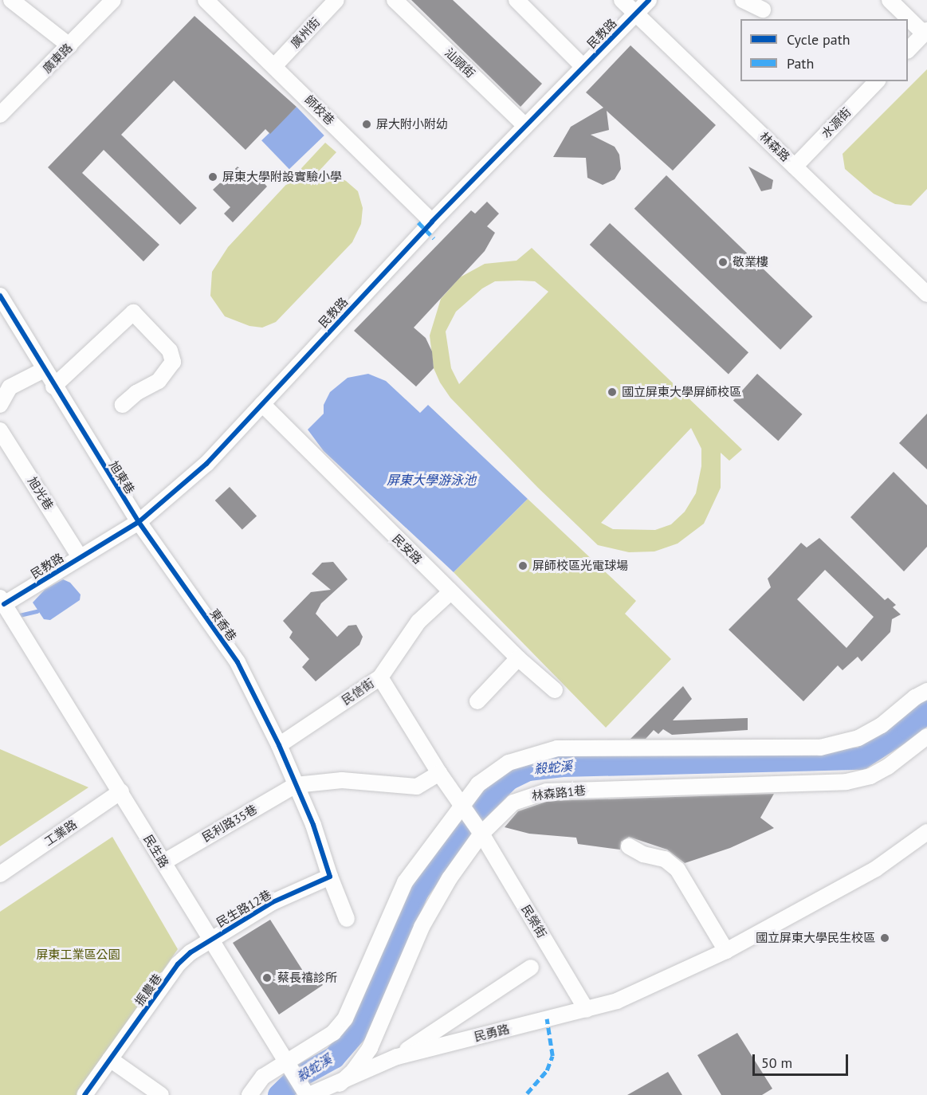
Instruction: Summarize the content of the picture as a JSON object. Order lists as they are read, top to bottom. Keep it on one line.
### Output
{"streets":{"street":["廣州街","民教路","廣東路","汕頭街","師校巷","水源街","林森路","旭東巷","旭光巷","民安路","東香巷","民信街","林森路1巷","民利路35巷","工業路","民生路","民生路12巷","民榮街","振農巷","民勇路"]},"crossings":[["廣州街","師校巷"],["民教路","汕頭街"],["民教路","師校巷"],["民教路","林森路"],["民教路","旭東巷"],["民教路","旭光巷"],["民教路","民安路"],["民教路","東香巷"],["民教路","民生路"],["水源街","林森路"],["旭東巷","東香巷"],["民安路","民信街"],["東香巷","民信街"],["林森路1巷","民榮街"],["林森路1巷","民勇路"],["民利路35巷","民生路"],["工業路","民生路"],["民生路","民生路12巷"],["民生路","振農巷"],["民生路","民勇路"],["民生路12巷","振農巷"],["民榮街","民勇路"]],"water":["屏東大學游泳池","殺蛇溪"],"parks":["屏東工業區公園"],"places":["屏大附小附幼","屏東大學附設實驗小學","敬業樓","國立屏東大學屏師校區","屏師校區光電球場","國立屏東大學民生校區","蔡長禧診所"],"legend":["Cycle path","Path"],"scale_bar":"50 m"}
